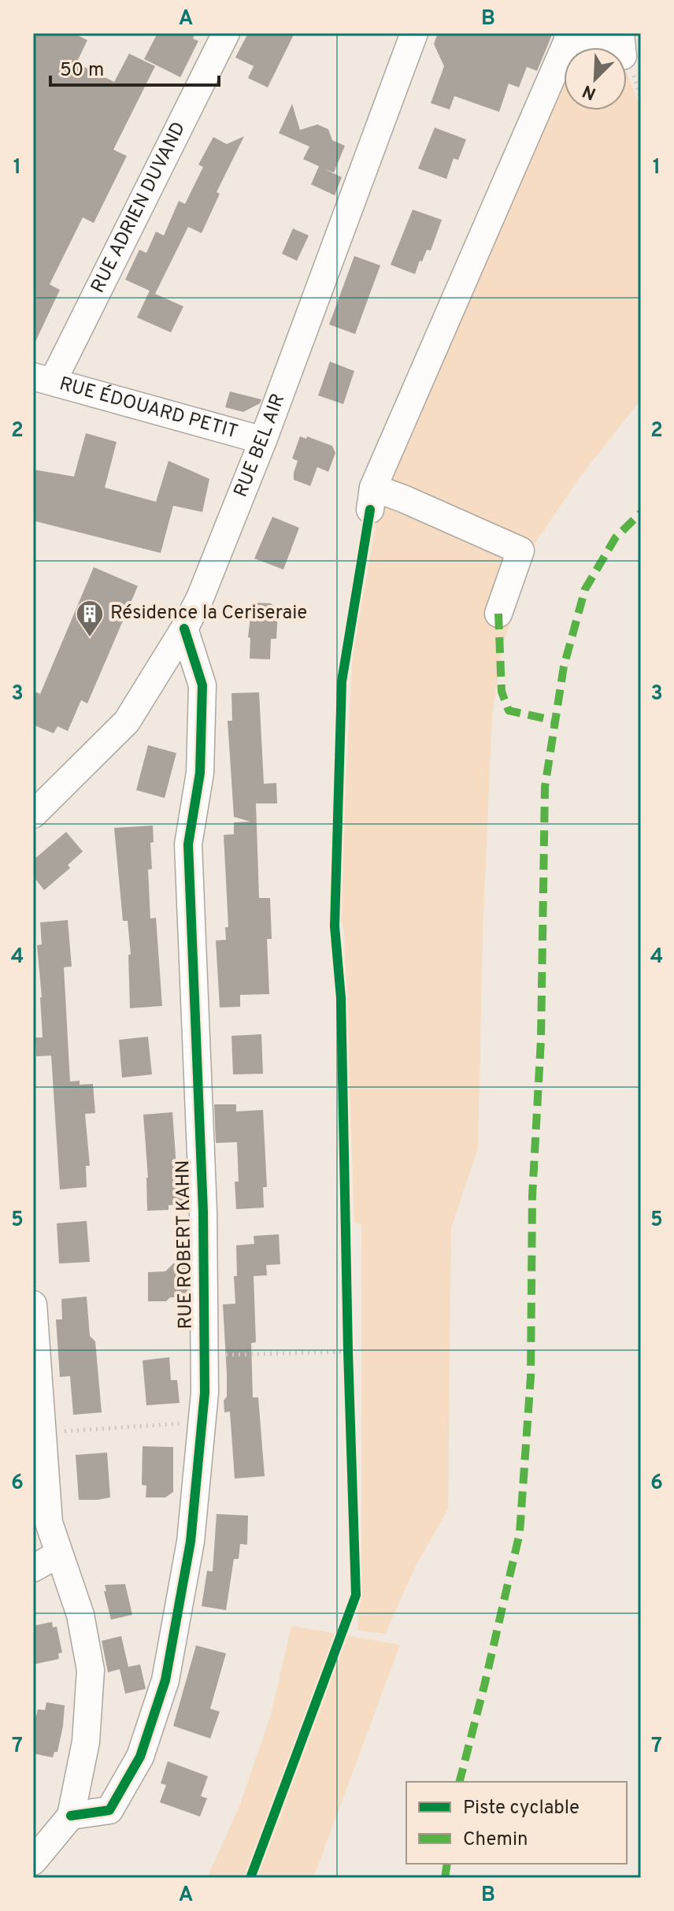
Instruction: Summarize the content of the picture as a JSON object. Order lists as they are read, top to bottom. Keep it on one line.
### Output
{"streets":{"street":["RUE ADRIEN DUVAND","RUE ÉDOUARD PETIT","RUE BEL AIR","RUE ROBERT KAHN"]},"crossings":[["RUE ADRIEN DUVAND","RUE ÉDOUARD PETIT"],["RUE ÉDOUARD PETIT","RUE BEL AIR"],["RUE BEL AIR","RUE ROBERT KAHN"]],"places":{"building":["Résidence la Ceriseraie"]},"legend":["Piste cyclable","Chemin"],"scale_bar":"50 m","north":"bottom left","grid":{"columns":["A","B"],"rows":["1","2","3","4","5","6","7"]}}
